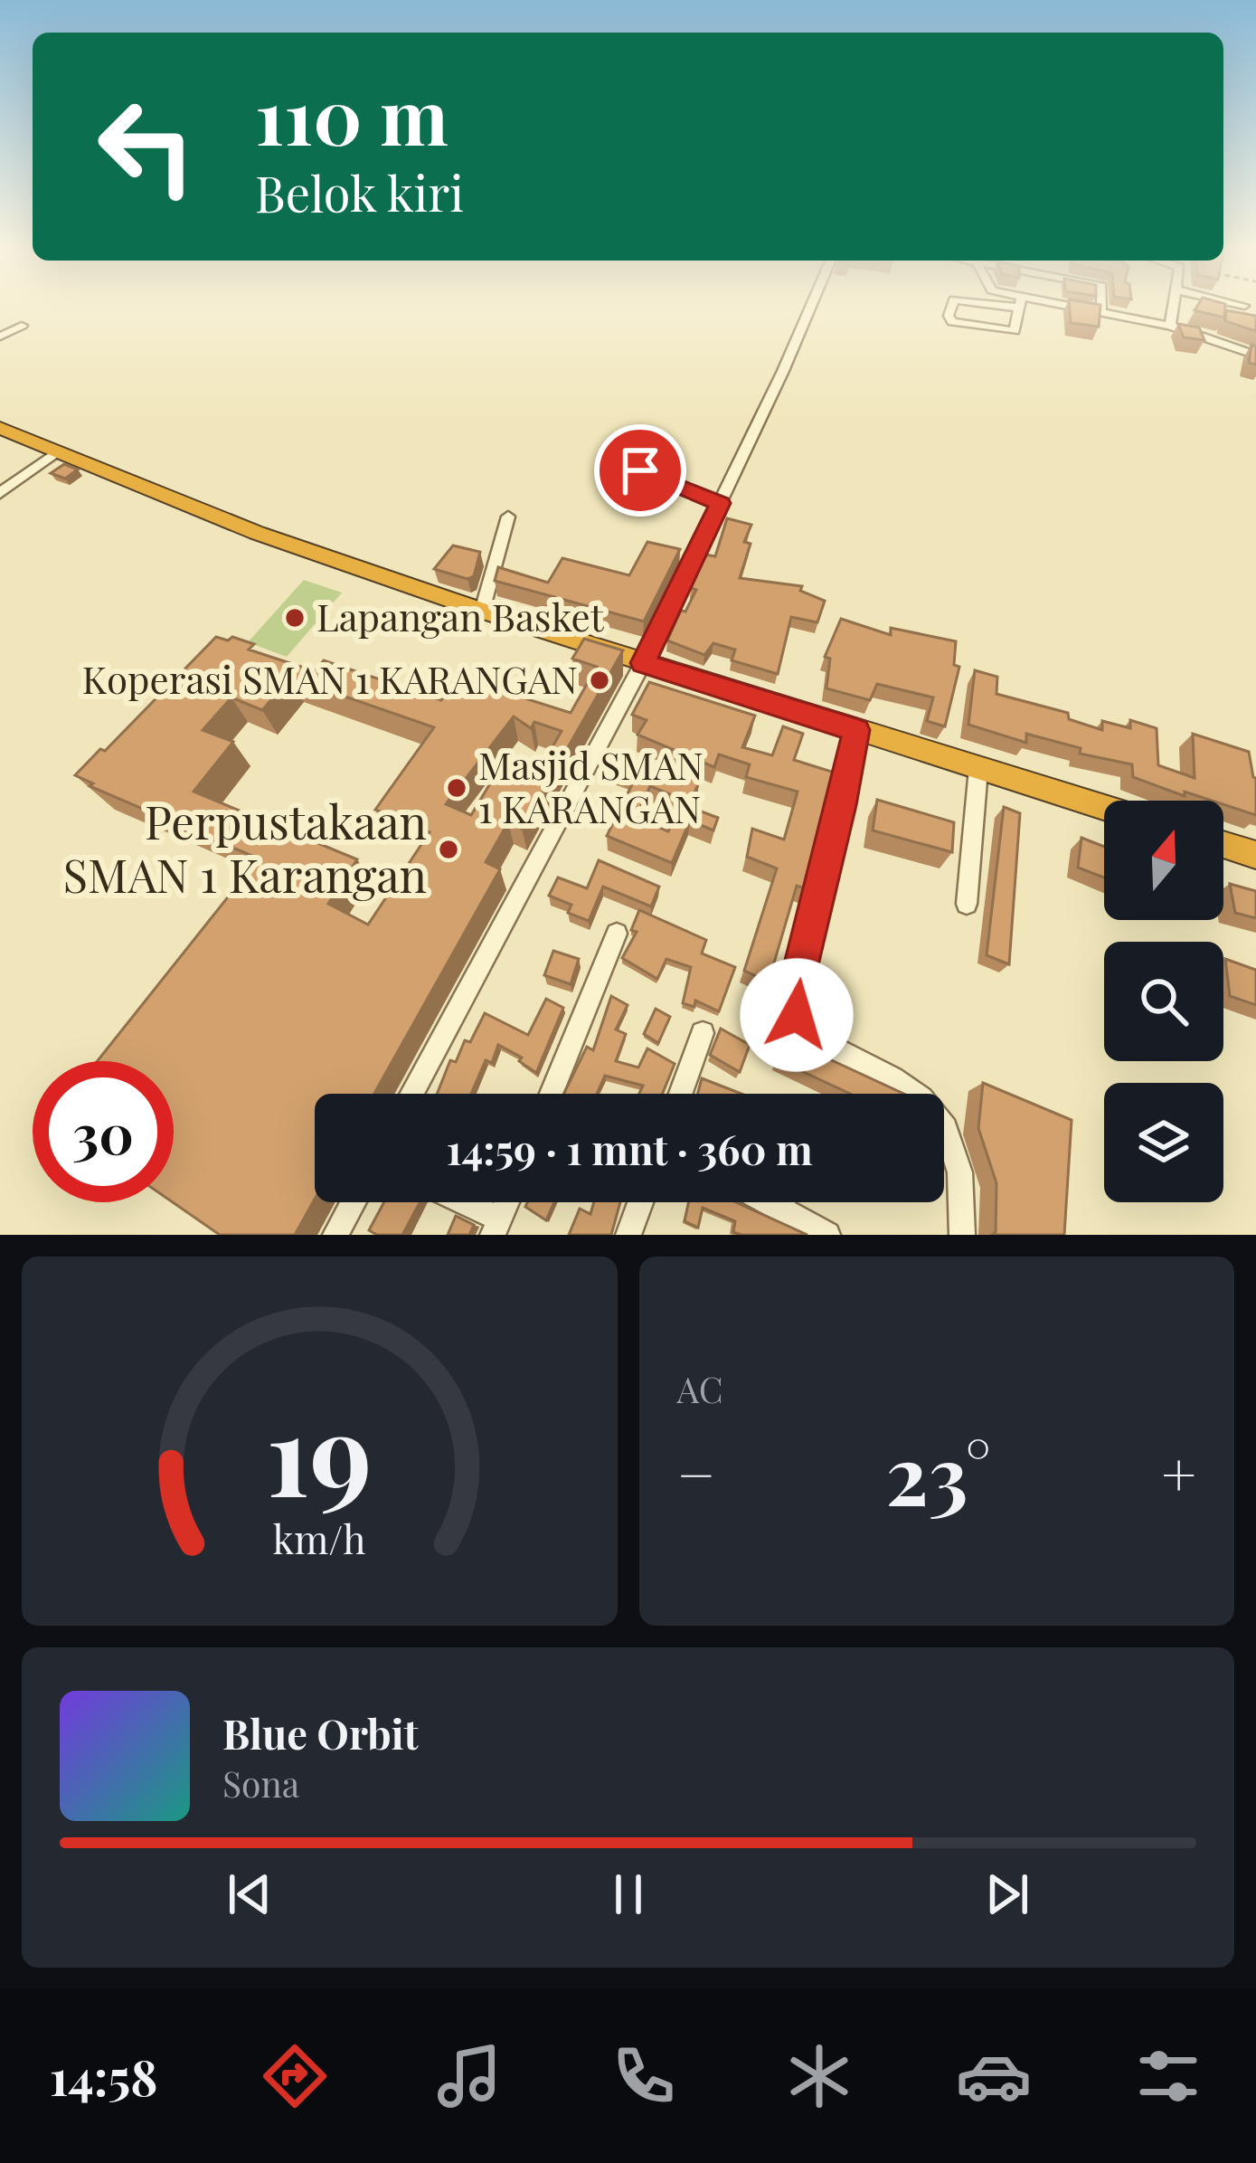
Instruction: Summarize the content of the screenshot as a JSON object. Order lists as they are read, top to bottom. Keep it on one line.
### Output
{"places":["Lapangan Basket","Koperasi SMAN 1 KARANGAN","Masjid SMAN 1 KARANGAN","Perpustakaan SMAN 1 Karangan"],"north":"top","page":{"turn":["110 m","Belok kiri"],"limit":"30","trip":"14:59 · 1 mnt · 360 m","tile":"AC","heat":["−","23°","+"],"song":["Blue Orbit","Sona"],"tabs":"14:58","gauge":["19","km/h"]}}
